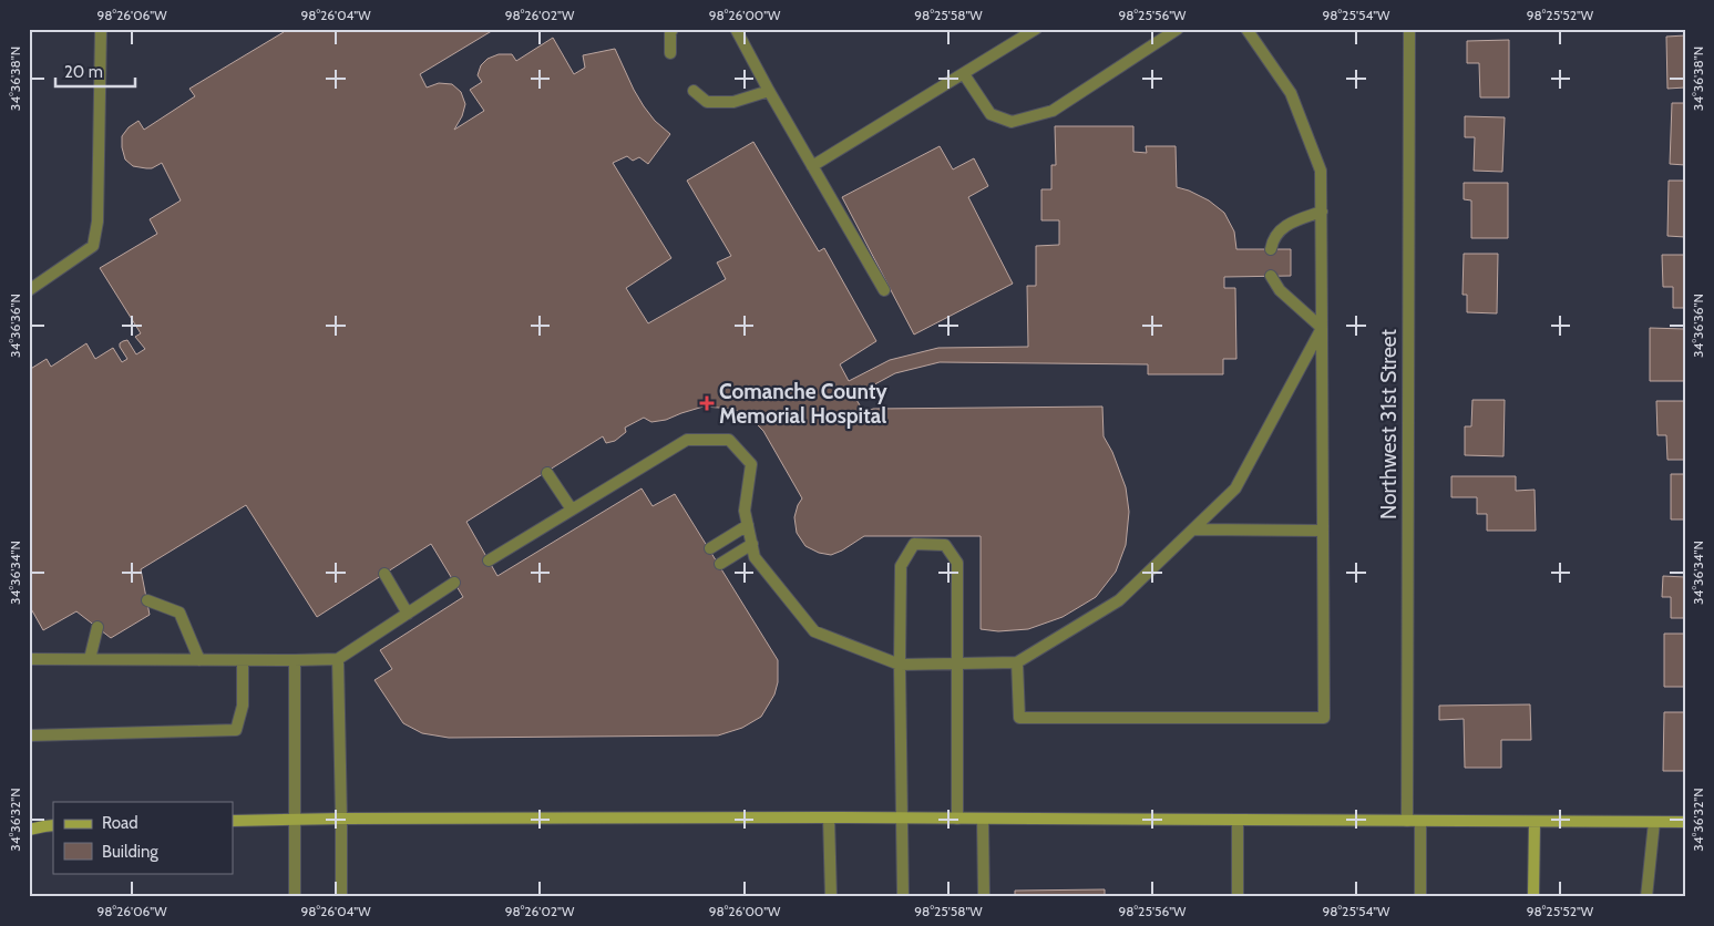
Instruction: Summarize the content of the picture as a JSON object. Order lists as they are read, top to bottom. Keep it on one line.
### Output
{"streets":{"street":["Northwest 31st Street"]},"places":{"health":["Comanche County Memorial Hospital"]},"legend":["Road","Building"],"scale_bar":"20 m","coordinates":["98°26'06\"W","98°26'04\"W","98°26'02\"W","98°26'00\"W","98°25'58\"W","98°25'56\"W","98°25'54\"W","98°25'52\"W","34°36'38\"N","34°36'36\"N","34°36'34\"N","34°36'32\"N"]}
